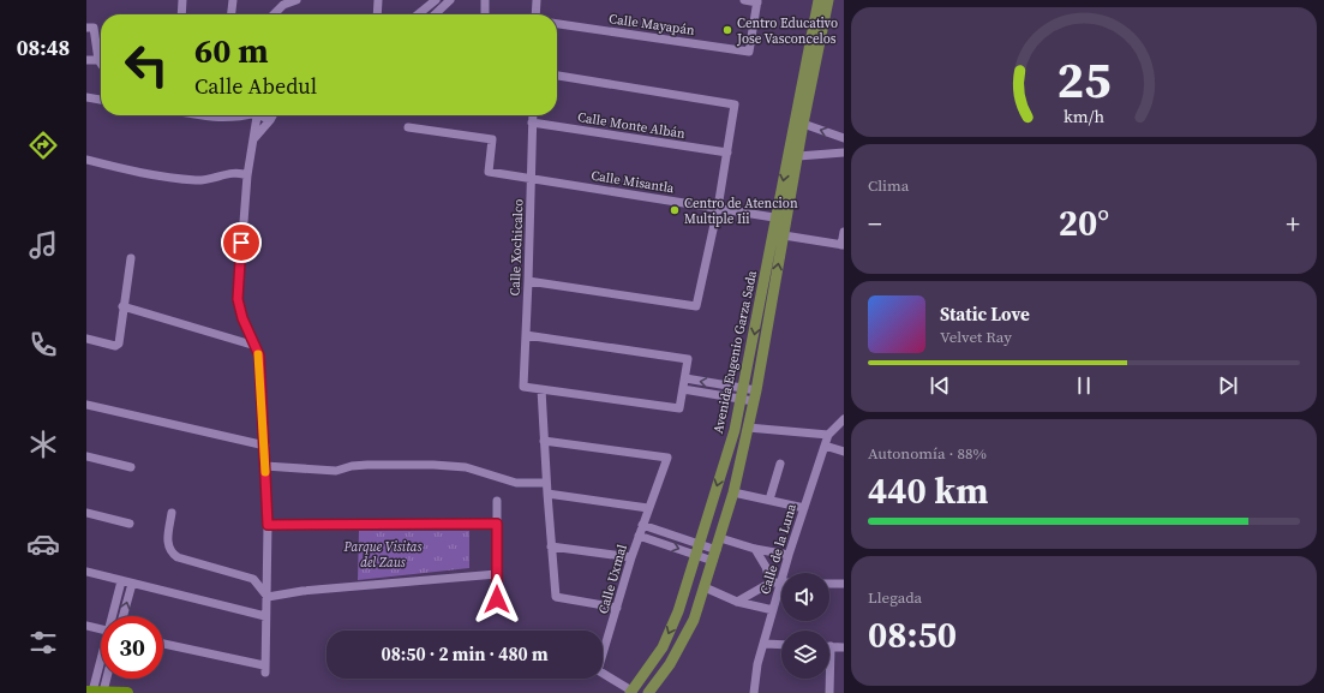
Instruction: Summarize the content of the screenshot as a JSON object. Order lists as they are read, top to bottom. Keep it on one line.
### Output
{"streets":{"main road":["Avenida Eugenio Garza Sada"],"street":["Calle Mayapán","Calle Monte Albán","Calle Misantla","Calle Xochicalco","Calle de la Luna","Calle Uxmal"]},"crossings":[["Calle Monte Albán","Calle Xochicalco"],["Calle Misantla","Calle Xochicalco"],["Calle Misantla","Avenida Eugenio Garza Sada"],["Avenida Eugenio Garza Sada","Calle Uxmal"]],"parks":["Parque Visitas del Zaus"],"places":["Centro Educativo Jose Vasconcelos","Centro de Atencion Multiple Iii"],"page":{"tabs":"08:48","turn":["60 m","Calle Abedul"],"tile":["Clima",["Autonomía · 88%","440 km"],["Llegada","08:50"]],"heat":["−","20°","+"],"song":["Static Love","Velvet Ray"],"limit":"30","trip":"08:50 · 2 min · 480 m","gauge":["25","km/h"]}}
